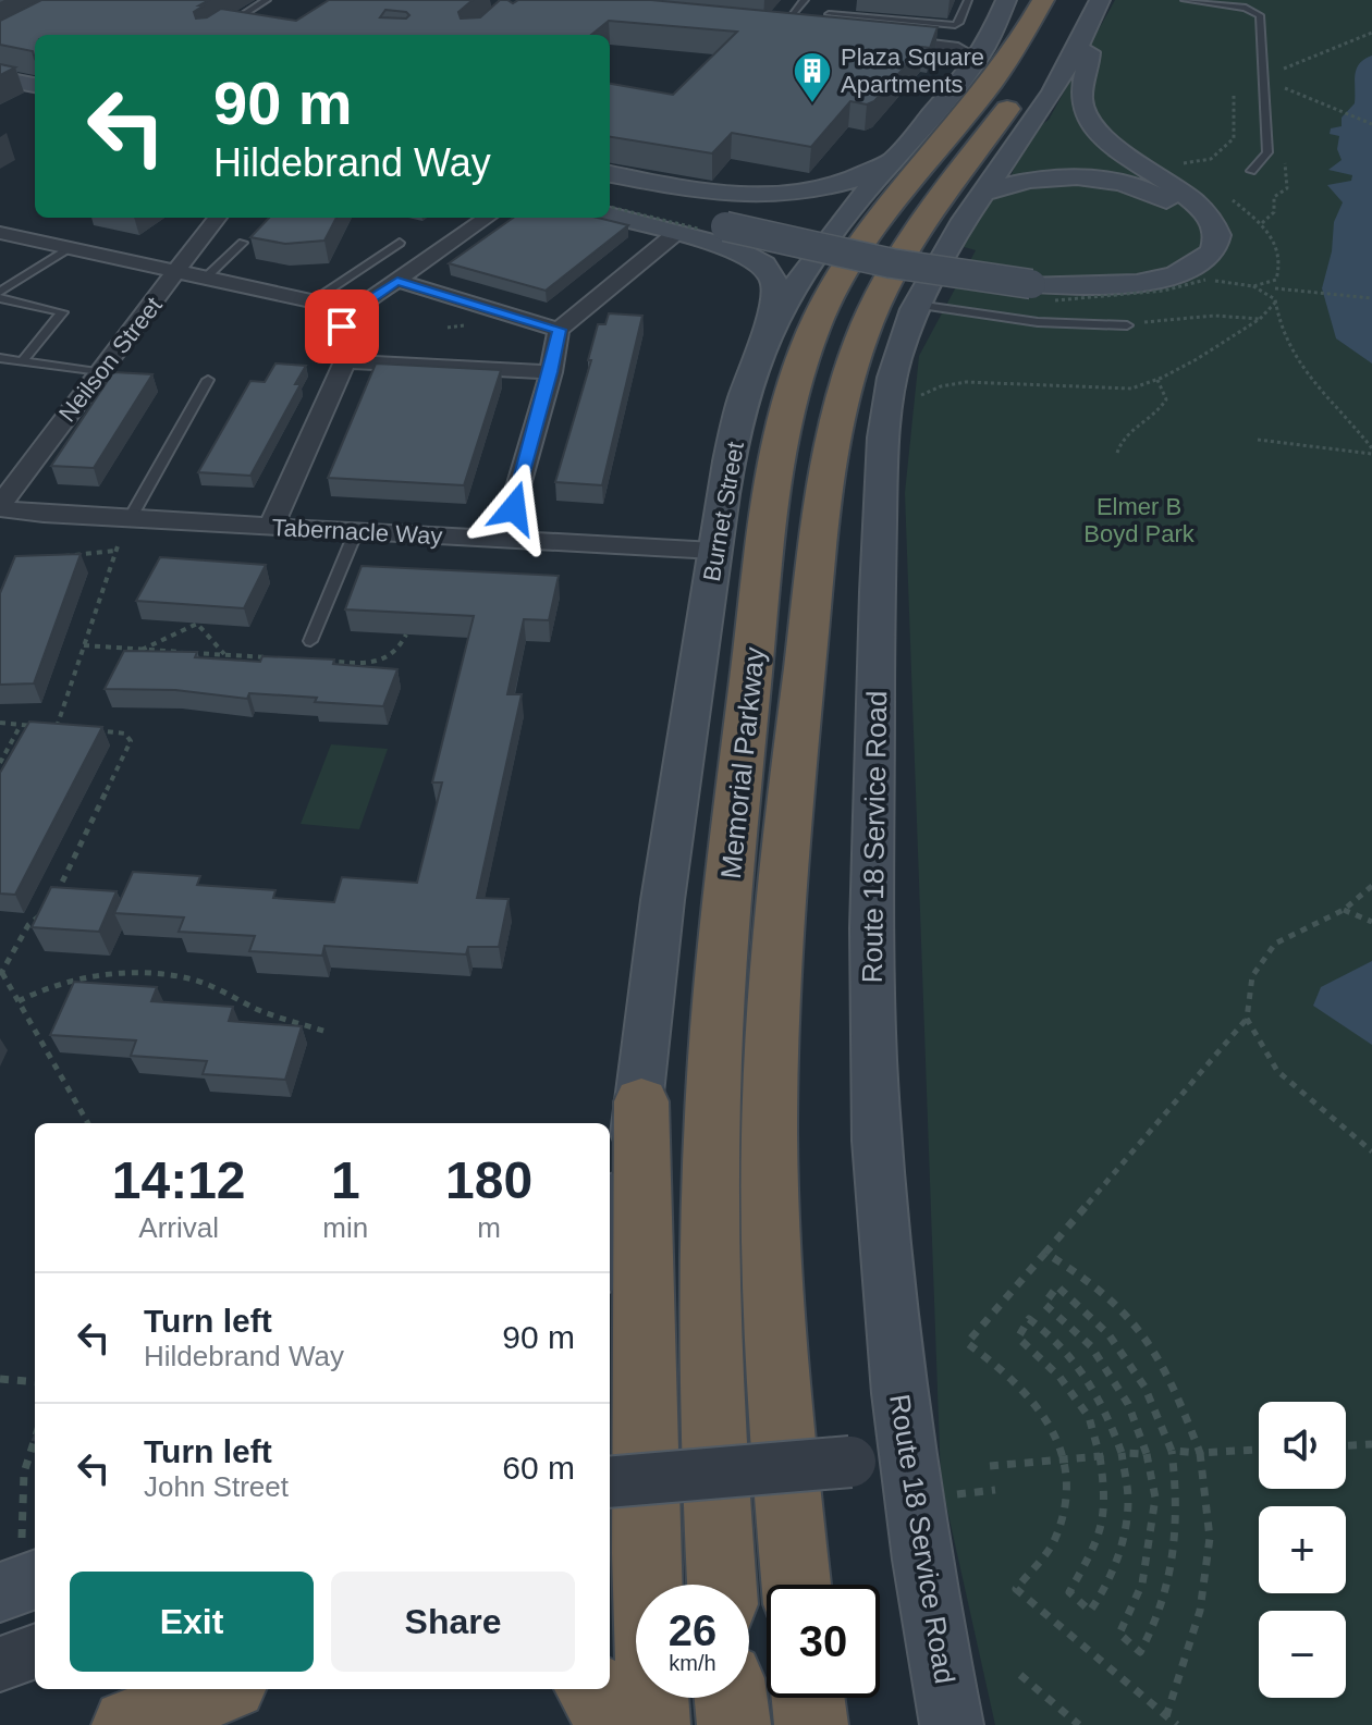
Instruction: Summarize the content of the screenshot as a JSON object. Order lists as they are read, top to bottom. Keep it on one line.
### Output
{"streets":{"highway":["Memorial Parkway"],"main road":["Burnet Street","Route 18 Service Road"],"street":["Neilson Street","Tabernacle Way"]},"crossings":[["Neilson Street","Tabernacle Way"],["Burnet Street","Tabernacle Way"],["Memorial Parkway","Route 18 Service Road"]],"parks":["Elmer B Boyd Park"],"places":{"building":["Plaza Square Apartments"]},"page":{"turn":["90 m","Hildebrand Way"],"eta":["14:12","Arrival","1","min","180","m"],"list":[{"name":"Turn left","note":"Hildebrand Way","value":"90 m"},{"name":"Turn left","note":"John Street","value":"60 m"}],"map_buttons":["+","−"],"buttons":["Exit","Share"],"speed":"26 km/h","limit":"30"}}
